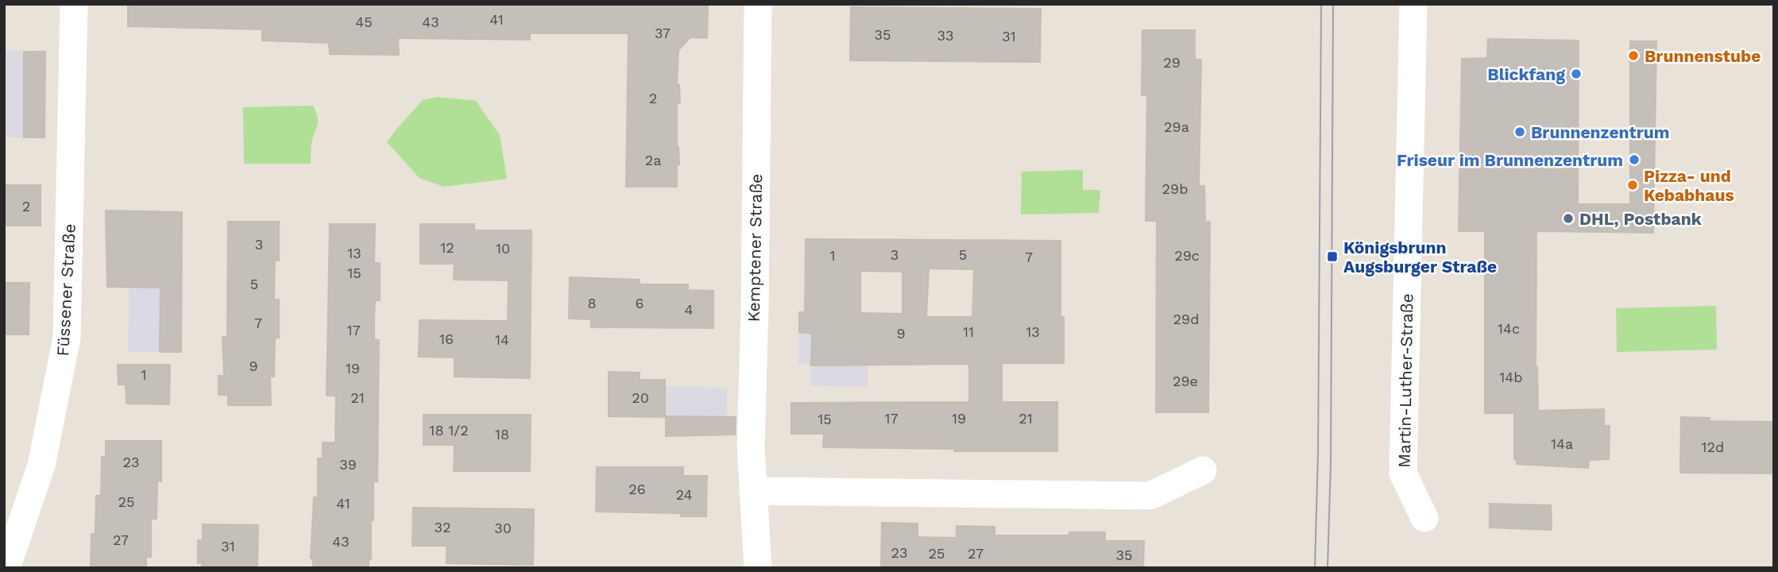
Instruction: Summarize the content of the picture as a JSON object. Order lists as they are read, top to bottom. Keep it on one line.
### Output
{"streets":{"street":["Kemptener Straße","Füssener Straße","Martin-Luther-Straße"]},"places":{"other":["Brunnenstube","Blickfang","Brunnenzentrum","Friseur im Brunnenzentrum","Pizza- und Kebabhaus","DHL, Postbank"],"transit":["Königsbrunn Augsburger Straße"]},"house_numbers":["41","45","43","37","35","33","31","29","2","29a","2a","29b","2","3","12","10","13","3","5","1","29c","7","15","5","8","6","4","29d","7","14c","17","11","13","9","16","14","9","19","1","14b","29e","21","20","17","19","21","15","18 1/2","18","14a","12d","23","39","26","24","25","41","32","30","27","43","31","23","25","27","35"]}
